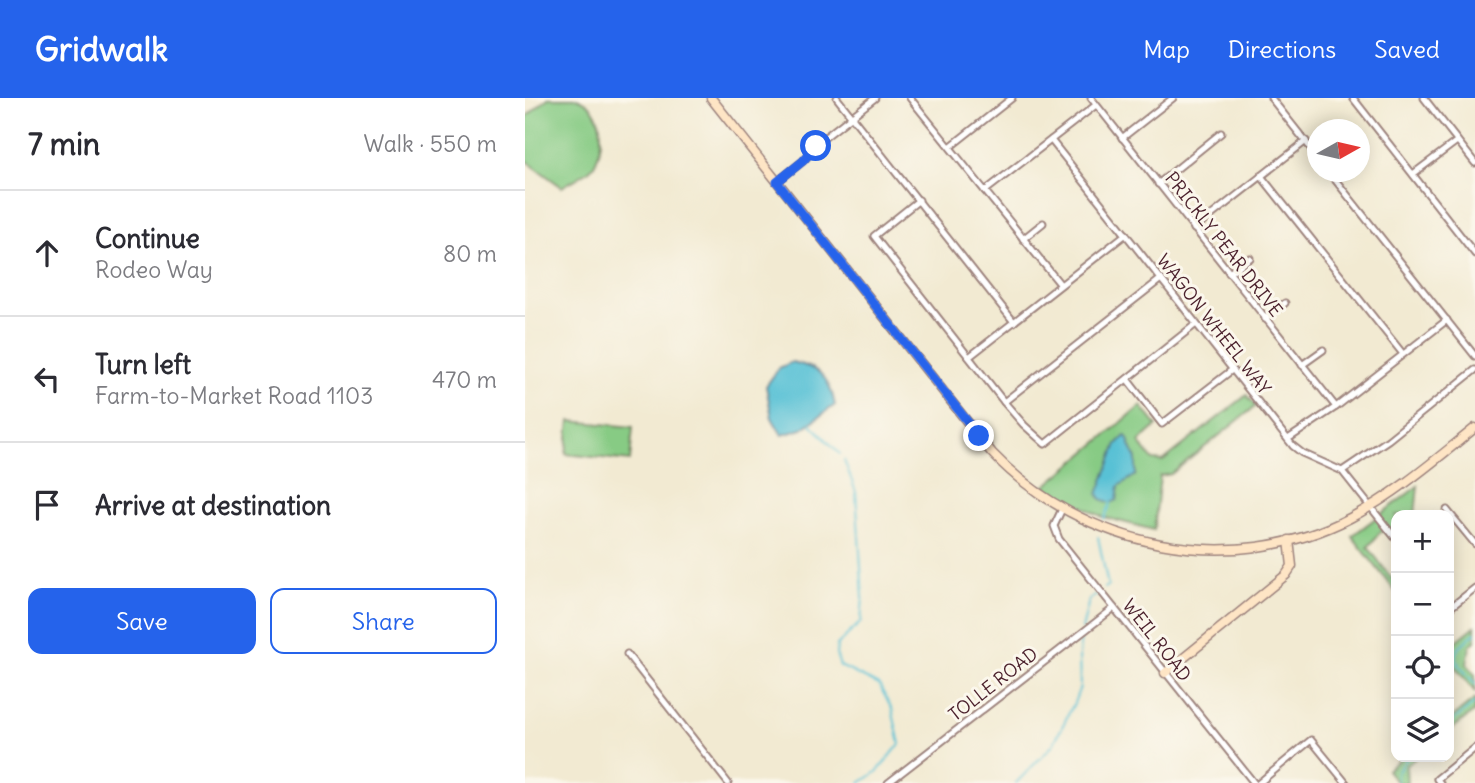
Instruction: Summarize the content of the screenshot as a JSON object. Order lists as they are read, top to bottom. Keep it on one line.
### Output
{"streets":{"street":["PRICKLY PEAR DRIVE","WAGON WHEEL WAY","WEIL ROAD","TOLLE ROAD"]},"crossings":[["WEIL ROAD","TOLLE ROAD"]],"north":"right","page":{"header":"Gridwalk","nav":["Map","Directions","Saved"],"heading":["7 min","Walk · 550 m"],"list":[["Continue","Rodeo Way","80 m"],["Turn left","Farm-to-Market Road 1103","470 m"],"Arrive at destination"],"map_buttons":["+","−"],"buttons":["Save","Share"]}}
